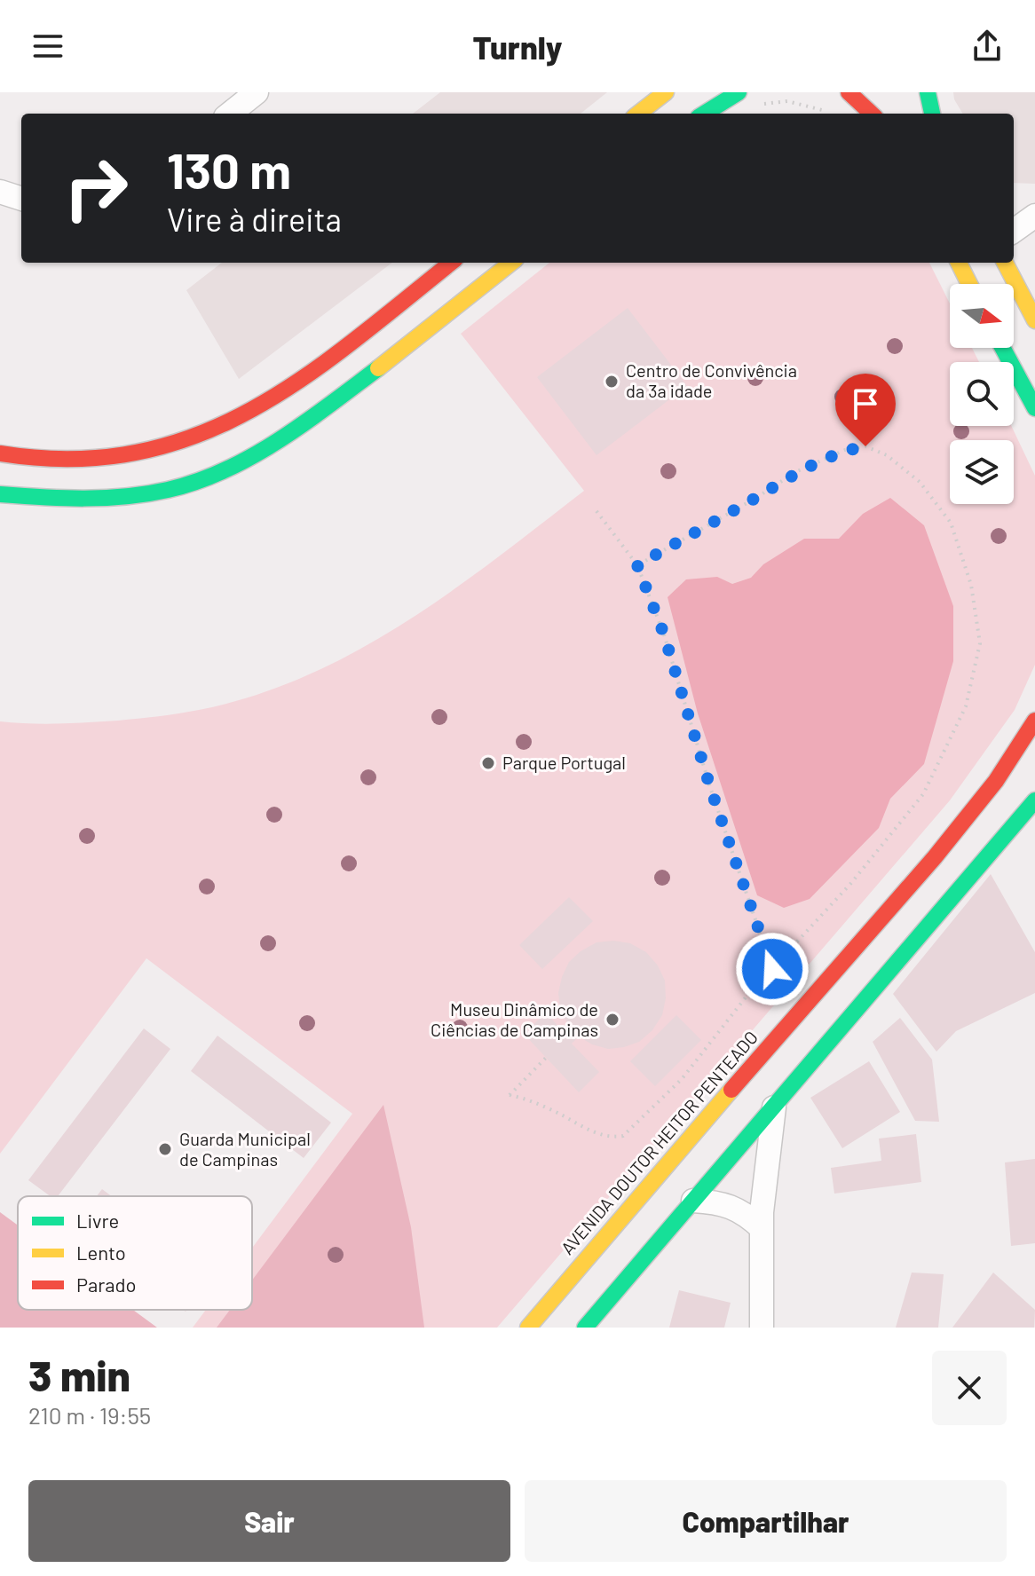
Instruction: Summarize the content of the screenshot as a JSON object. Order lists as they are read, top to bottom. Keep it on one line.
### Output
{"streets":{"main road":["AVENIDA DOUTOR HEITOR PENTEADO"]},"places":["Centro de Convivência da 3a idade","Parque Portugal","Museu Dinâmico de Ciências de Campinas","Guarda Municipal de Campinas"],"legend":["Livre","Lento","Parado"],"north":"right","page":{"header":"Turnly","turn":["130 m","Vire à direita"],"heading":["3 min","210 m · 19:55"],"buttons":["Sair","Compartilhar"]}}
